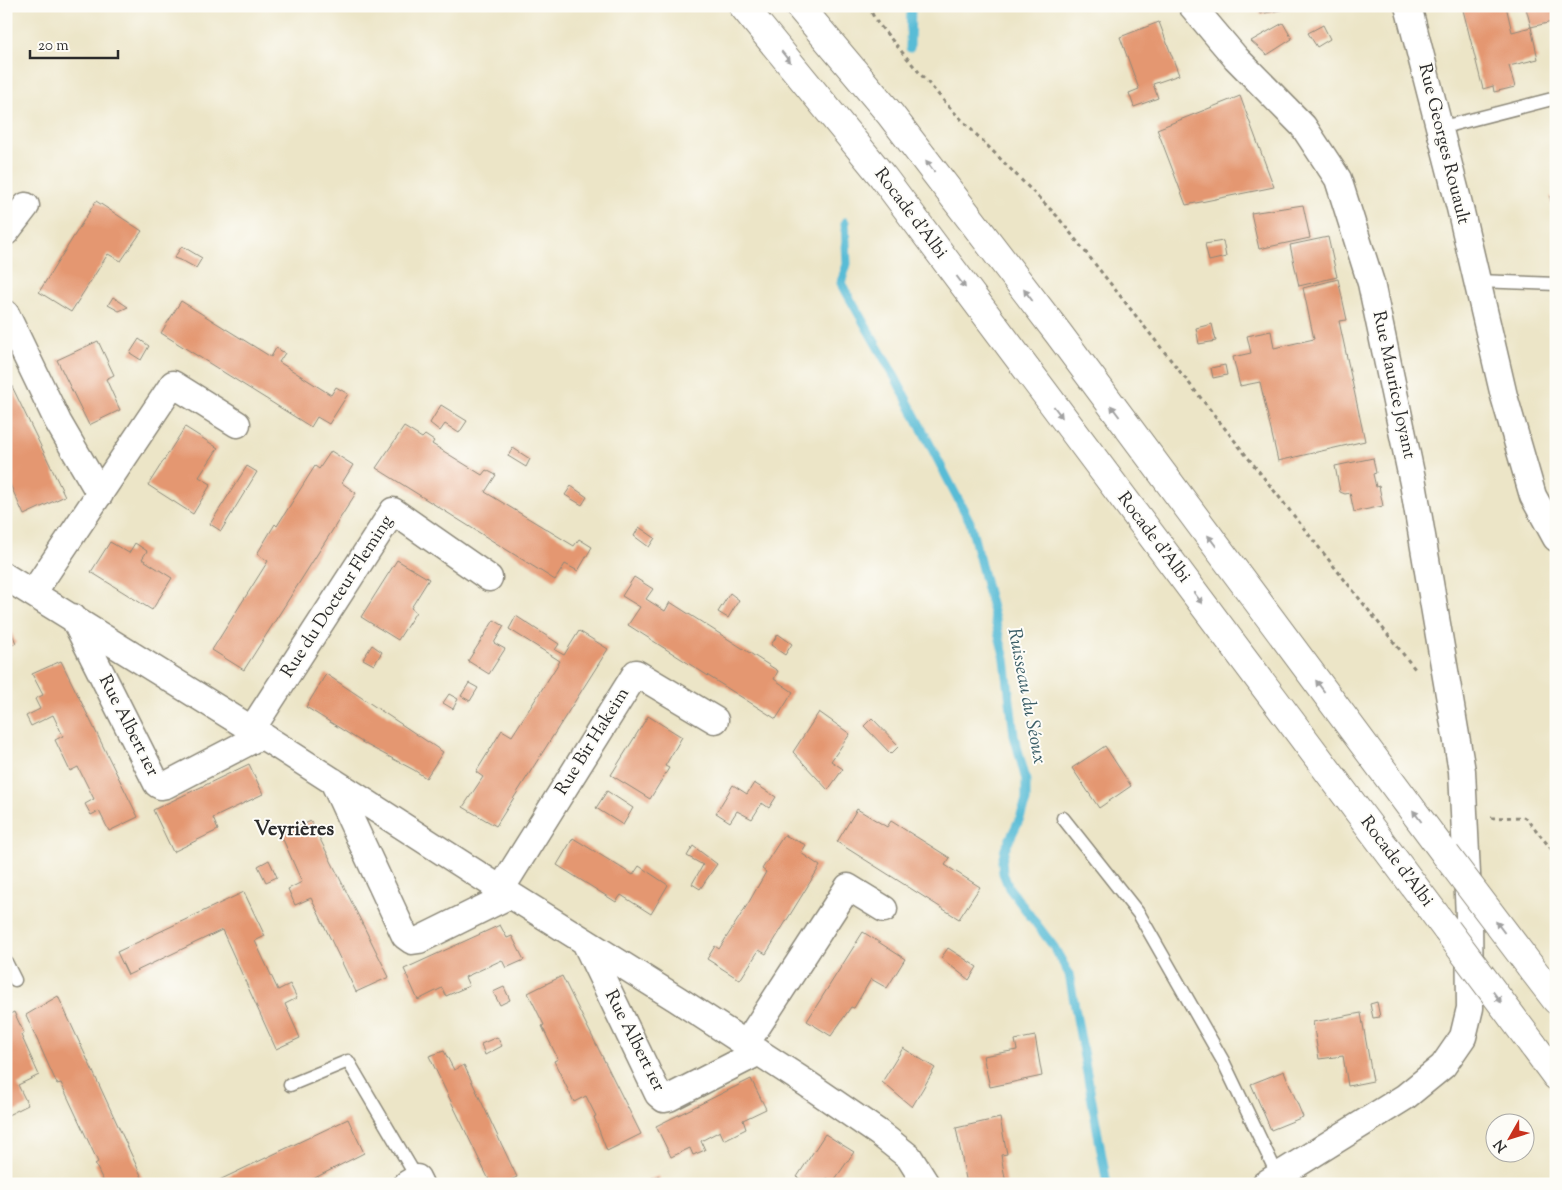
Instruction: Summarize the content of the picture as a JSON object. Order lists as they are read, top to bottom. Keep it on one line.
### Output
{"streets":{"highway":["Rocade d'Albi"],"street":["Rue Georges Rouault","Rue Maurice Joyant","Rue du Docteur Fleming","Rue Albert 1er","Rue Bir Hakeim"]},"crossings":[["Rue du Docteur Fleming","Rue Albert 1er"],["Rue Albert 1er","Rue Bir Hakeim"]],"districts":["Veyrières"],"water":["Ruisseau du Séoux"],"scale_bar":"20 m","north":"bottom left"}
